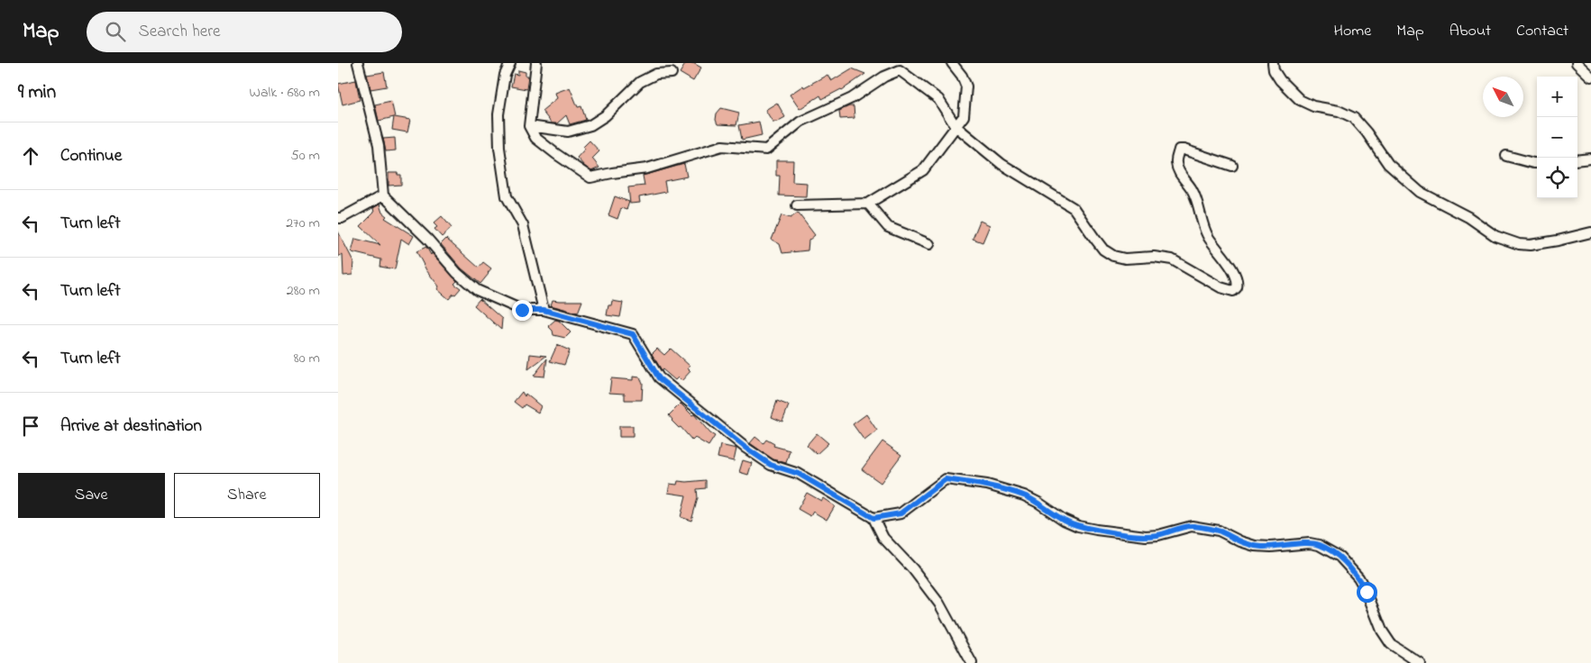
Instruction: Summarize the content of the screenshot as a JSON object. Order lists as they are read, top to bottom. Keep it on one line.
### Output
{"north":"top left","page":{"header":"Map","search":"Search here","nav":["Home","Map","About","Contact"],"heading":["9 min","Walk · 680 m"],"map_buttons":["+","−"],"list":[["Continue","50 m"],["Turn left","270 m"],["Turn left","280 m"],["Turn left","80 m"],"Arrive at destination"],"buttons":["Save","Share"]}}
